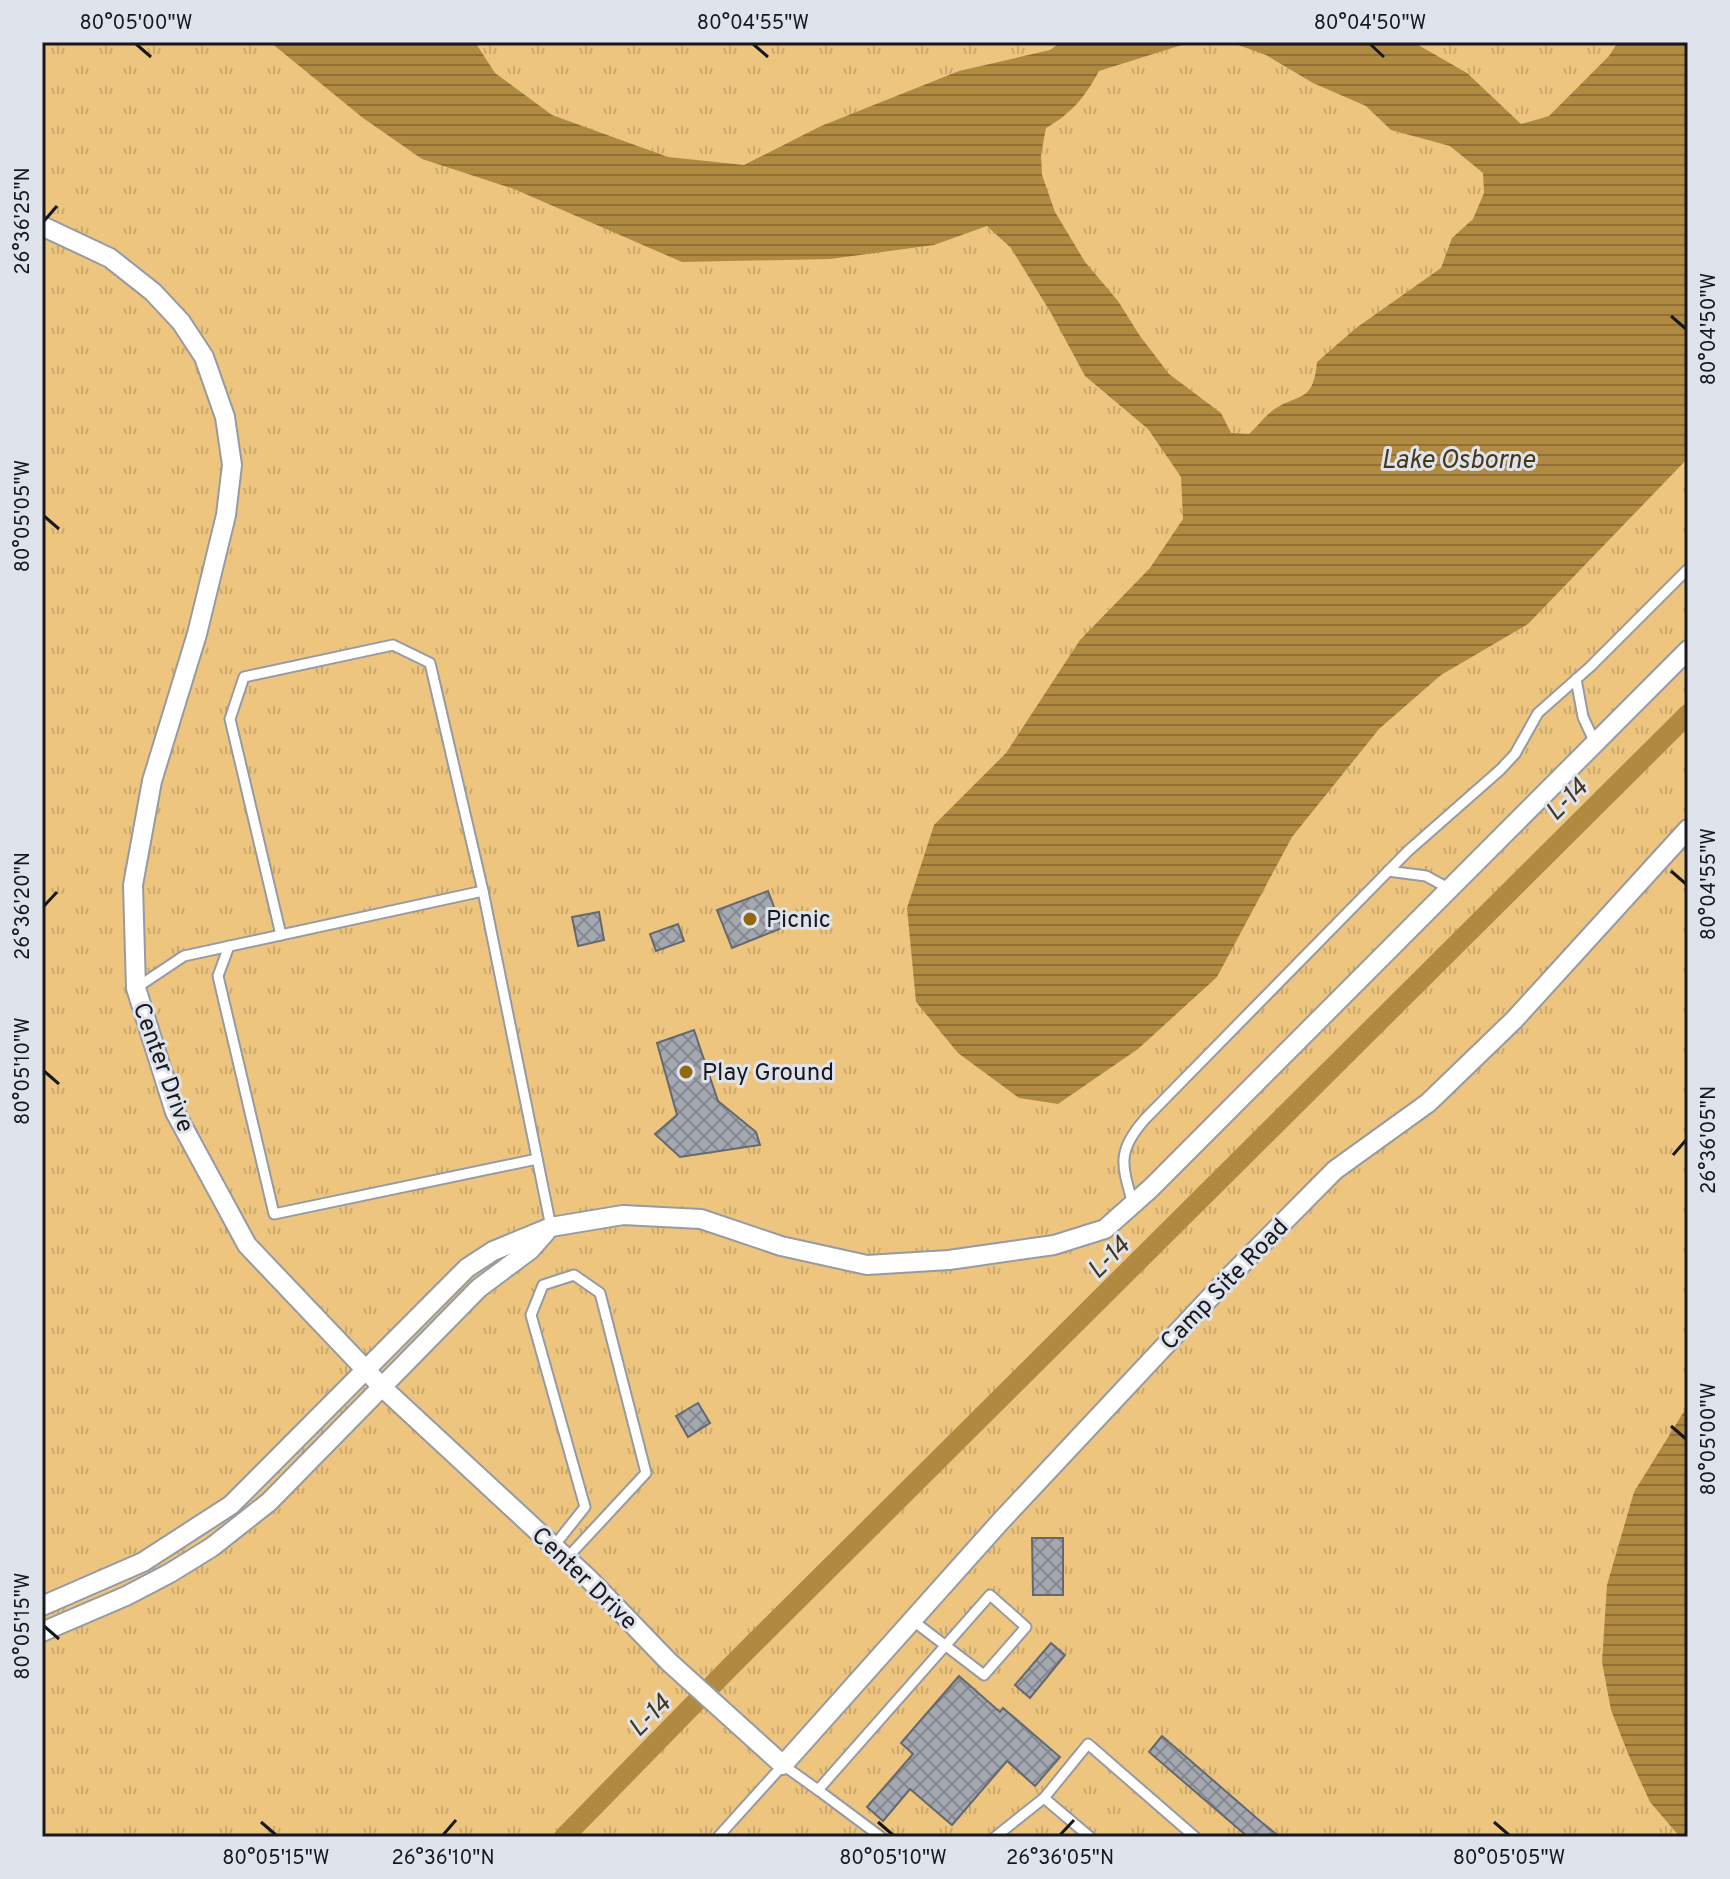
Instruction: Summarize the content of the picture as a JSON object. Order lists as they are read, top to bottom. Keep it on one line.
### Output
{"streets":{"street":["Center Drive","Camp Site Road"]},"crossings":[["Center Drive","Camp Site Road"]],"water":["Lake Osborne","L-14"],"places":["Picnic","Play Ground"],"coordinates":["80°05'00\"W","80°04'55\"W","80°04'50\"W","26°36'25\"N","80°05'05\"W","26°36'20\"N","80°05'10\"W","26°36'05\"N","80°05'15\"W","26°36'10\"N"]}
